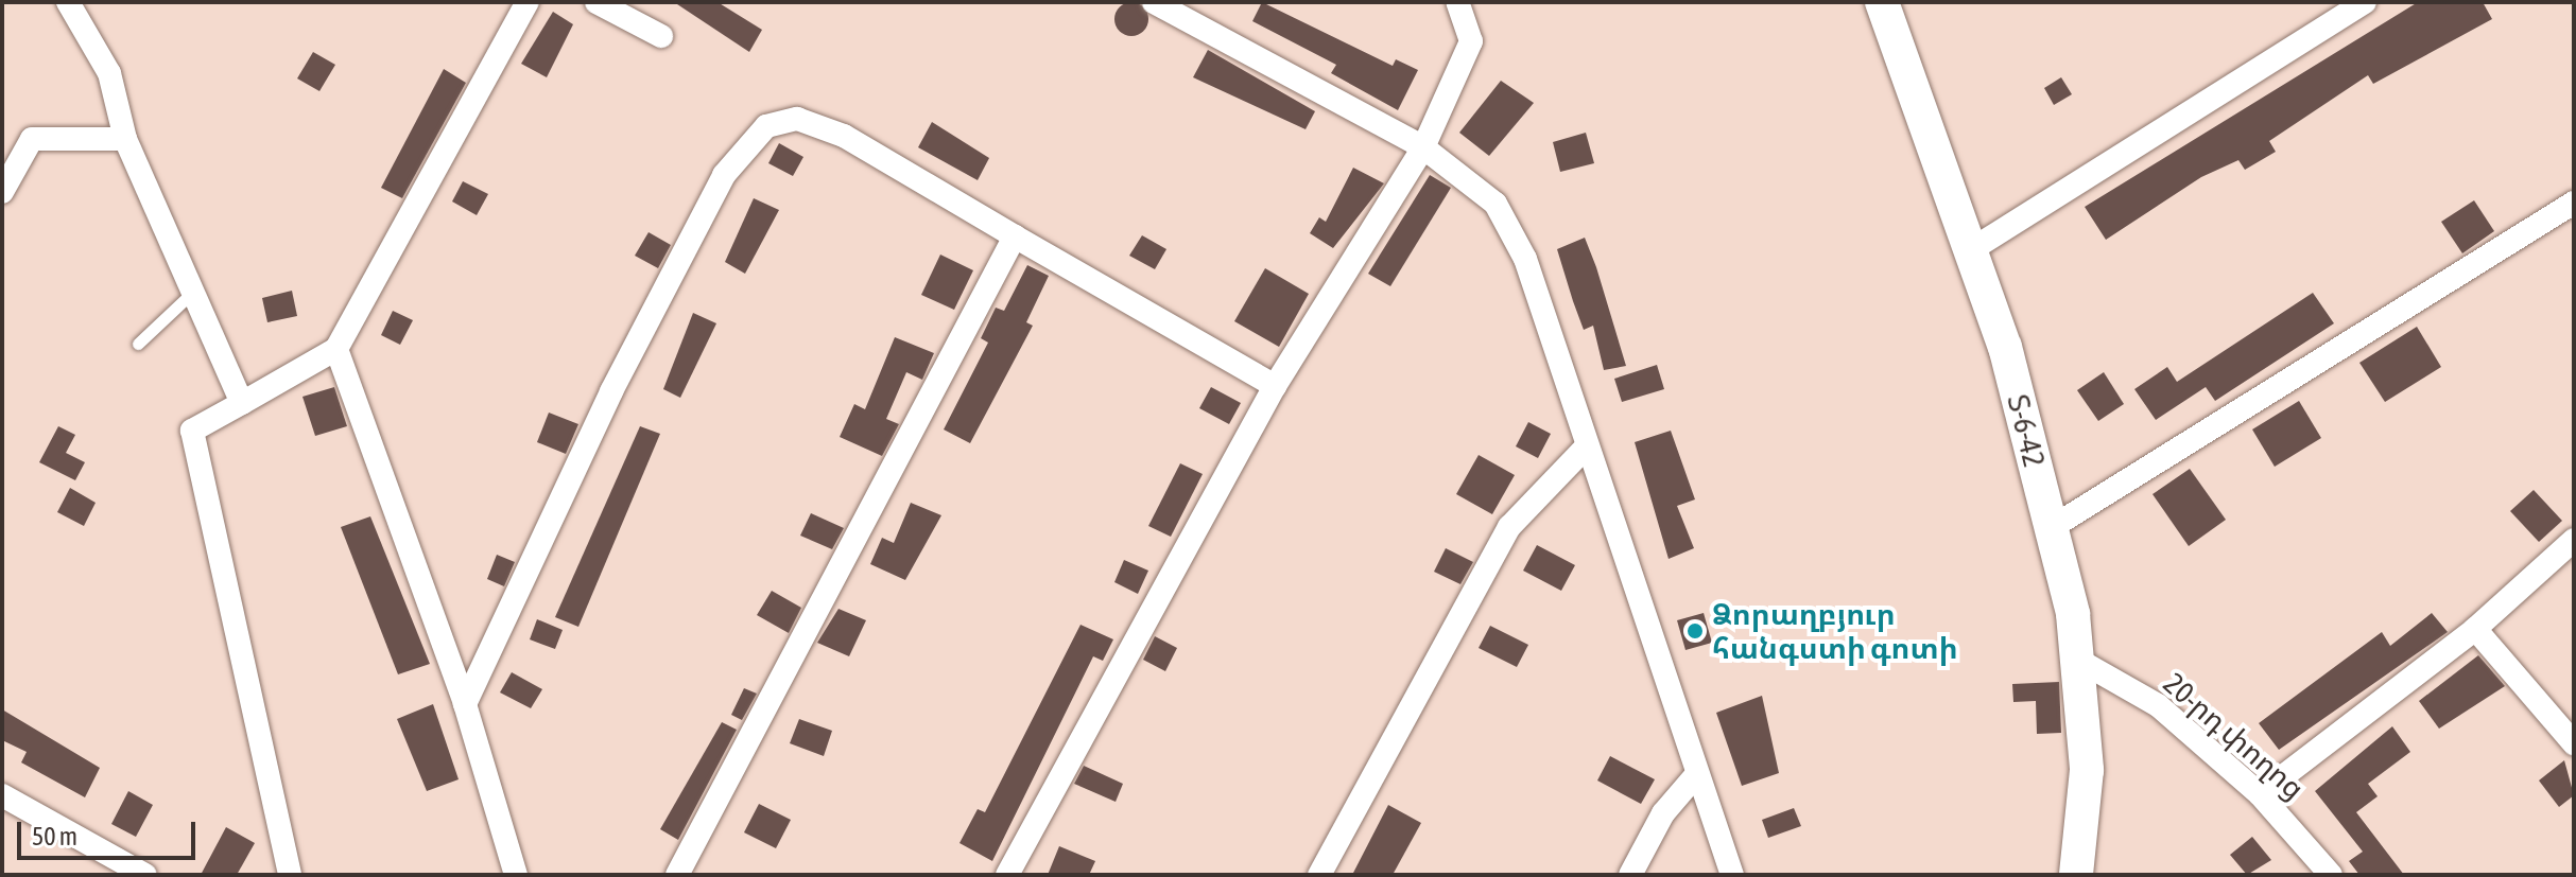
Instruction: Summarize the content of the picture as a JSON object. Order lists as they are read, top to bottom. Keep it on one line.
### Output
{"streets":{"main road":["Տ-6-42"],"street":["20-րդ փողոց"]},"crossings":[["Տ-6-42","20-րդ փողոց"]],"places":["Ձորաղբյուր հանգստի գոտի"],"scale_bar":"50 m"}
